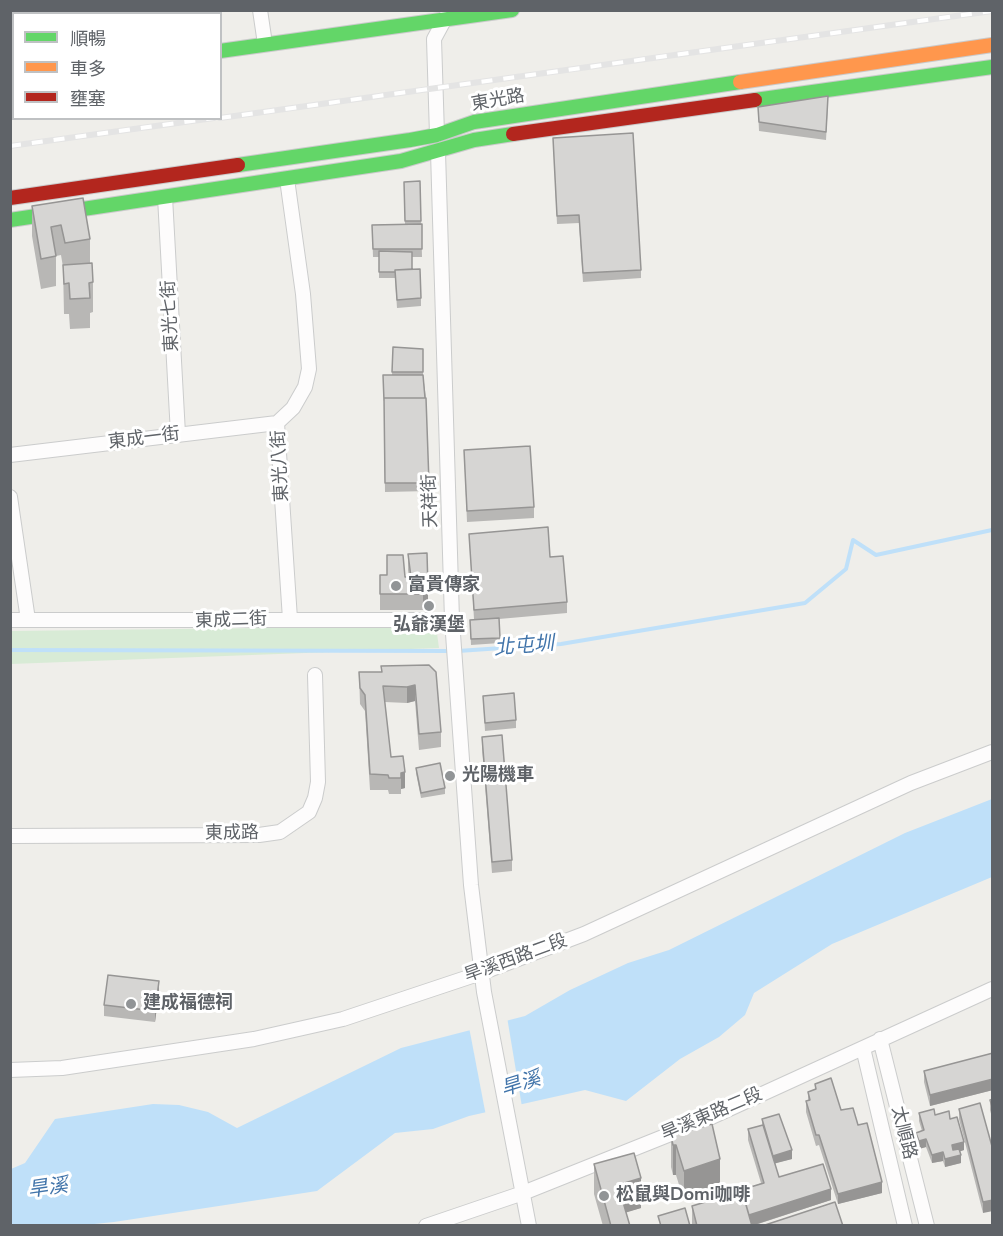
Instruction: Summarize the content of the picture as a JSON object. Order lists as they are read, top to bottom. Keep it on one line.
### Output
{"streets":{"street":["東光路","東光七街","東成一街","東光八街","天祥街","東成二街","東成路","旱溪西路二段","旱溪東路二段","太順路"]},"crossings":[["東光路","東光七街"],["東光路","東光八街"],["東光路","天祥街"],["東光七街","東成一街"],["東成一街","東光八街"],["東光八街","東成二街"],["天祥街","東成二街"],["天祥街","旱溪西路二段"],["天祥街","旱溪東路二段"],["旱溪東路二段","太順路"]],"water":["北屯圳","旱溪"],"places":["富貴傳家","弘爺漢堡","光陽機車","建成福德祠","松鼠與Domi咖啡"],"legend":["順暢","車多","壅塞"]}
